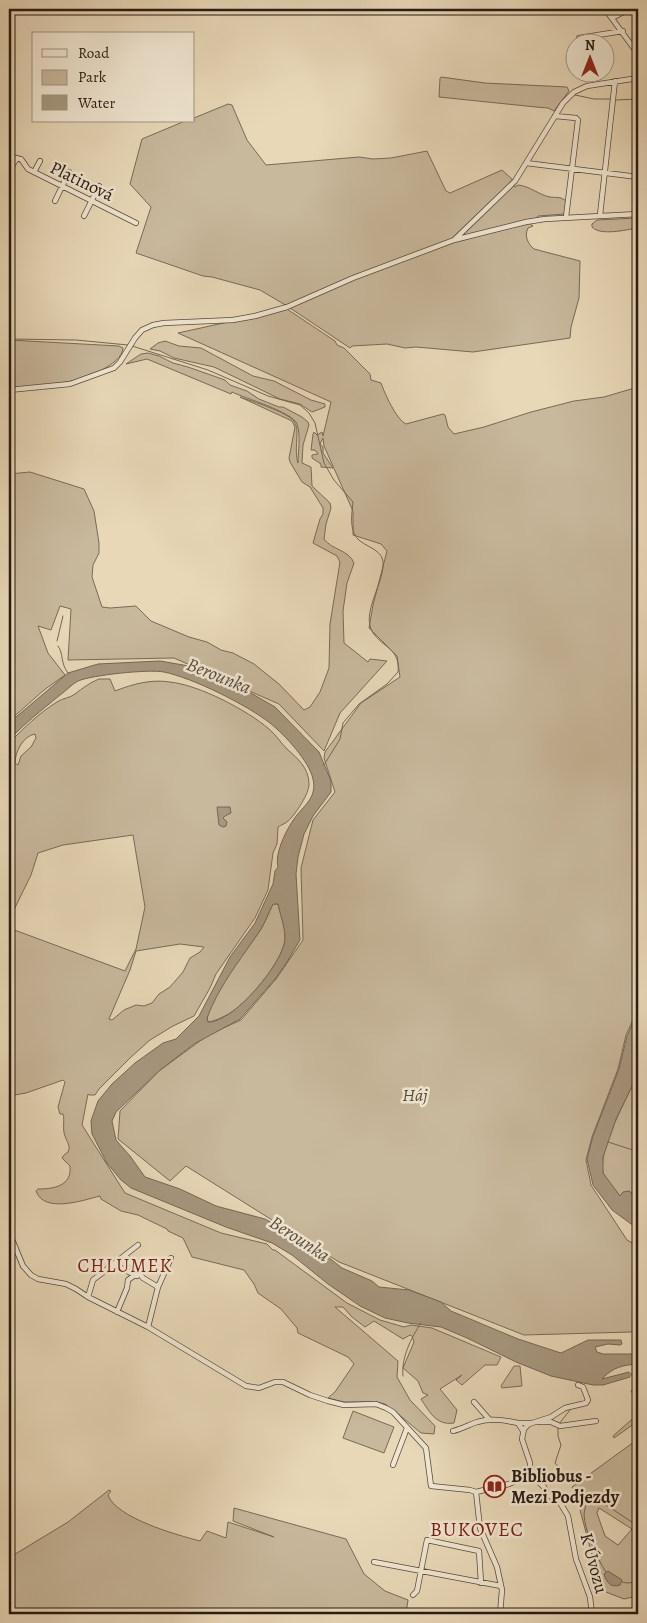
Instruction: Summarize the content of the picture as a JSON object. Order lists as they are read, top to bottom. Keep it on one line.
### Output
{"streets":{"street":["Platinová","K Úvozu"]},"districts":["CHLUMEK","BUKOVEC"],"water":["Berounka"],"parks":["Háj"],"places":{"library":["Bibliobus - Mezi Podjezdy"]},"legend":["Road","Park","Water"],"north":"top"}
